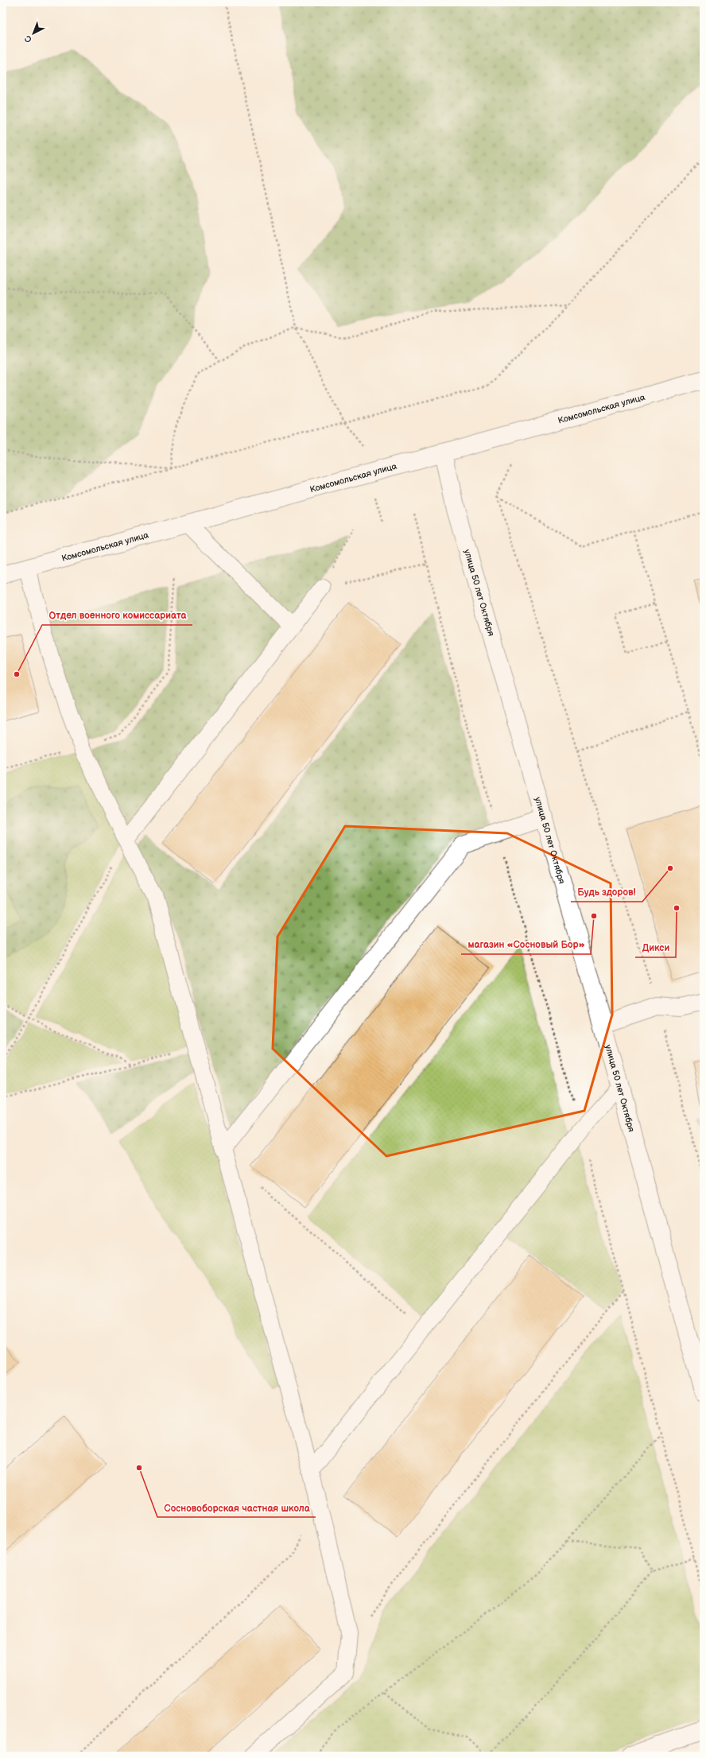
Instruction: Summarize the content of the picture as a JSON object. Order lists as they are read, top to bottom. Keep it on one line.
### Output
{"streets":{"street":["Комсомольская улица","улица 50 лет Октября"]},"crossings":[["Комсомольская улица","улица 50 лет Октября"]],"places":["Отдел военного комиссариата","Будь здоров!","Дикси","магазин «Сосновый Бор»","Сосновоборская частная школа"],"north":"bottom left"}
